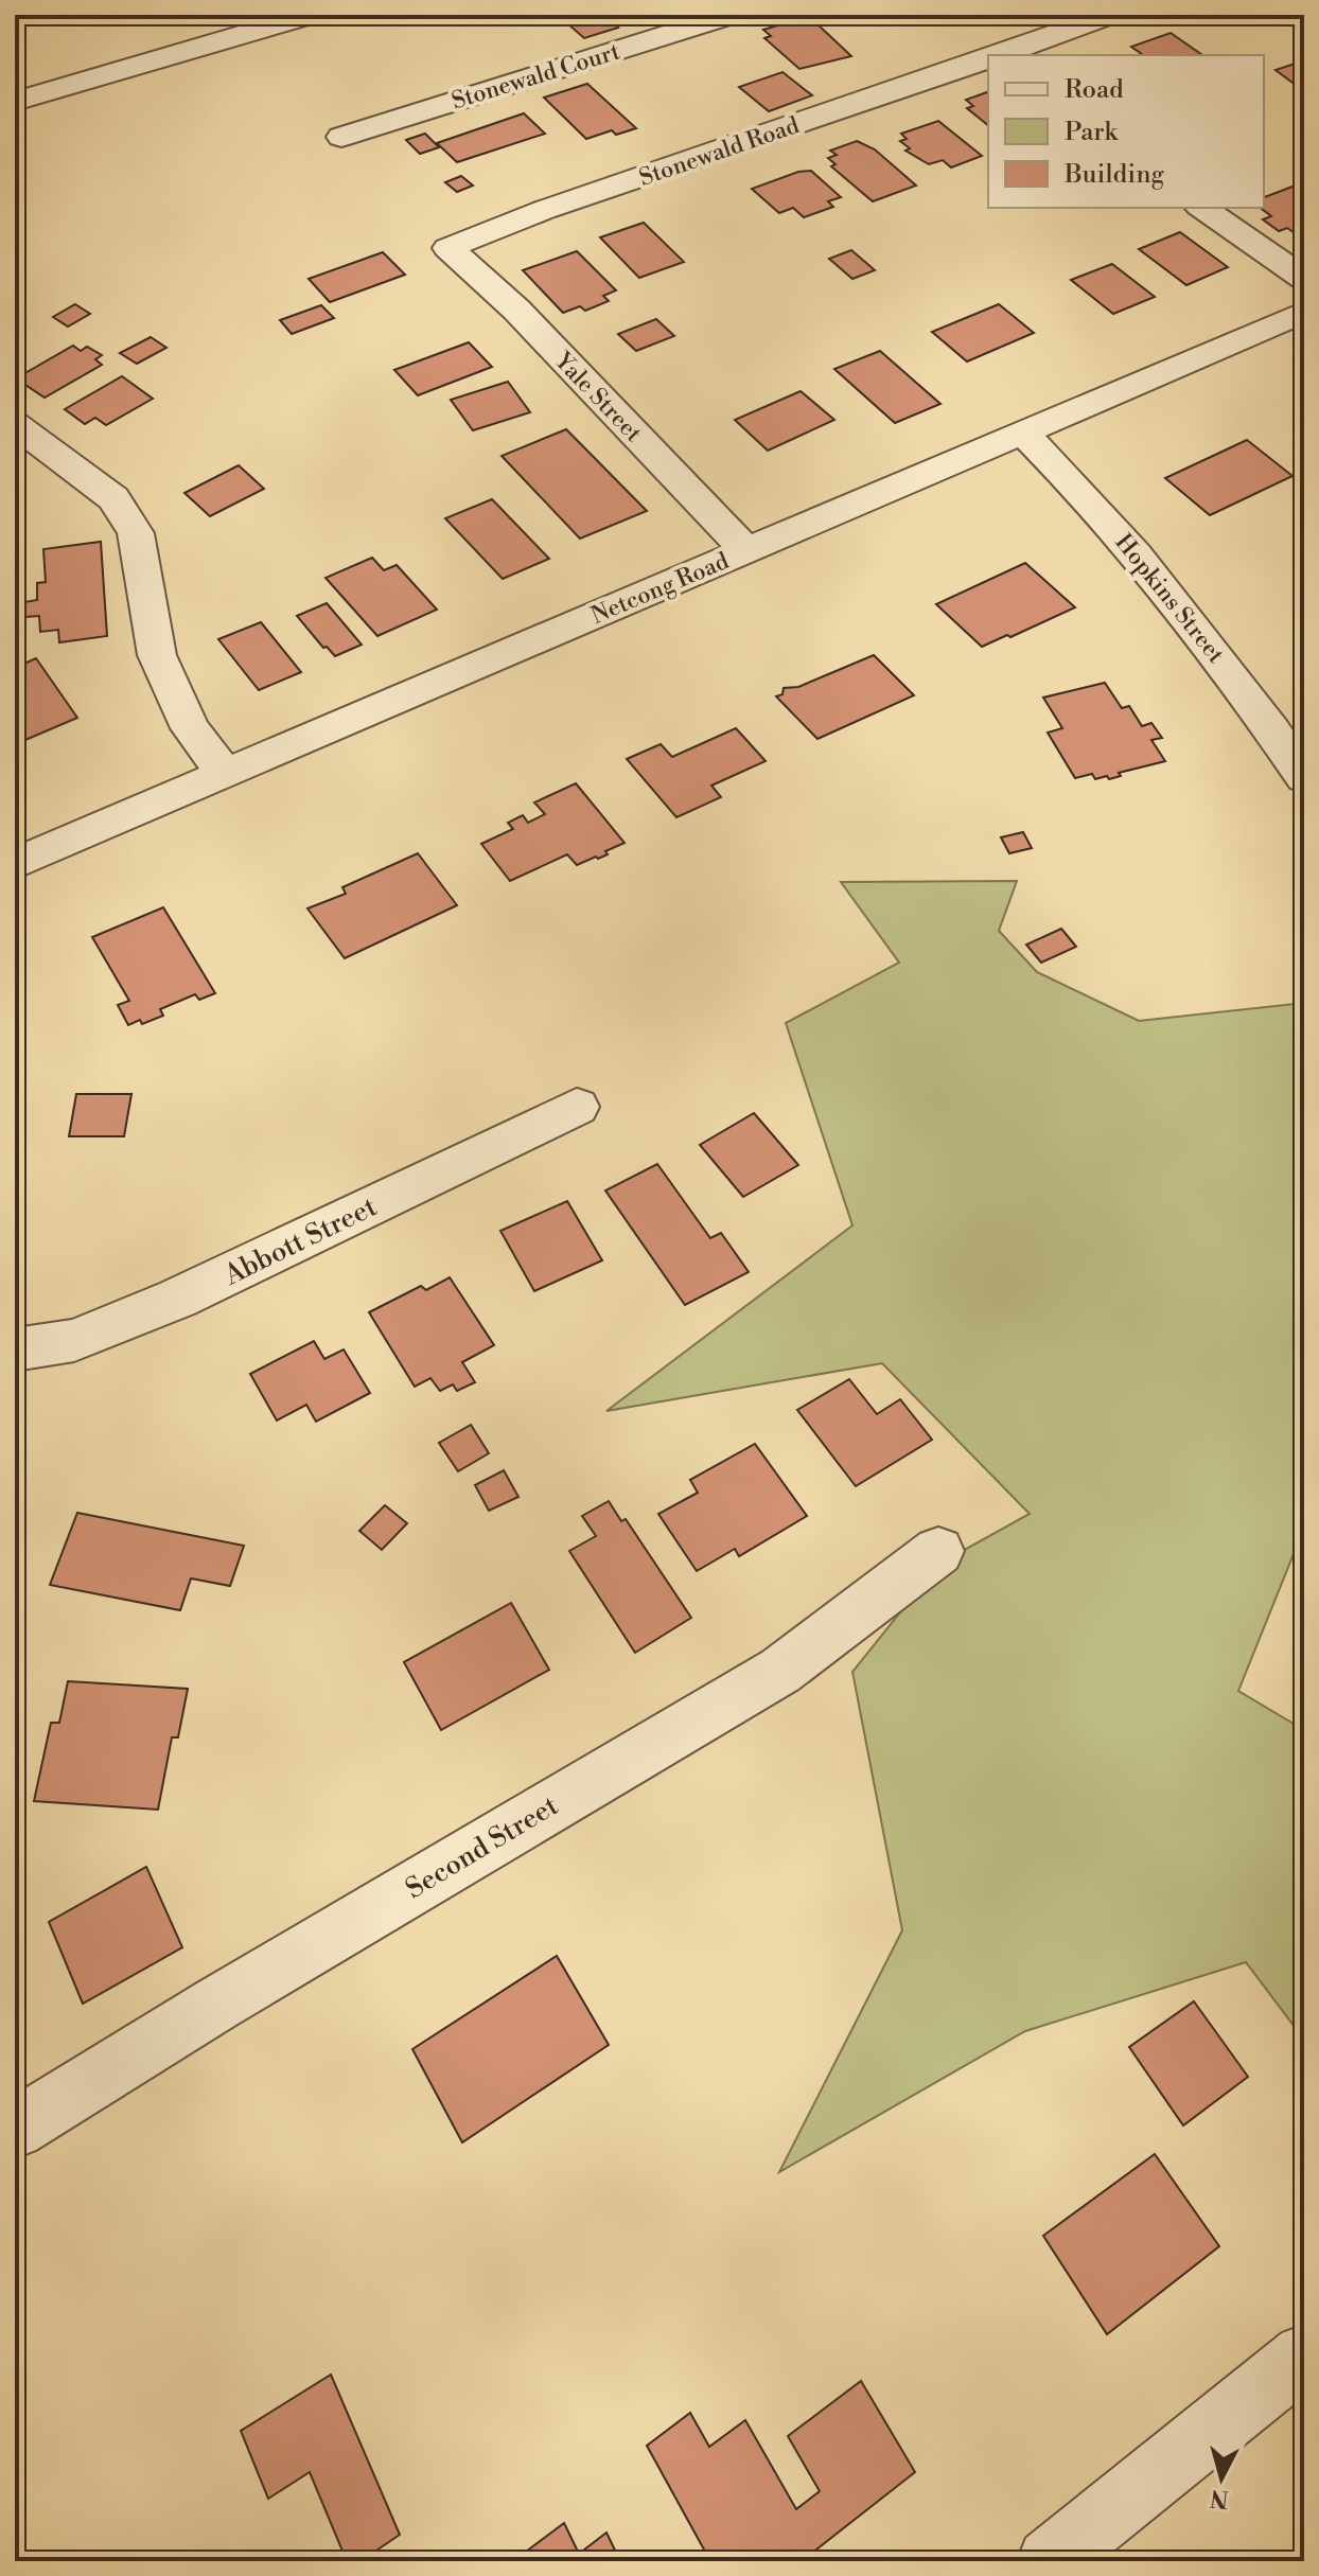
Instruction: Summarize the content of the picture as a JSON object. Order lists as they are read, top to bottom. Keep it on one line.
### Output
{"streets":{"street":["Stonewald Court","Stonewald Road","Yale Street","Netcong Road","Hopkins Street","Abbott Street","Second Street"]},"crossings":[["Stonewald Road","Yale Street"],["Yale Street","Netcong Road"],["Netcong Road","Hopkins Street"]],"legend":["Road","Park","Building"],"north":"bottom"}
